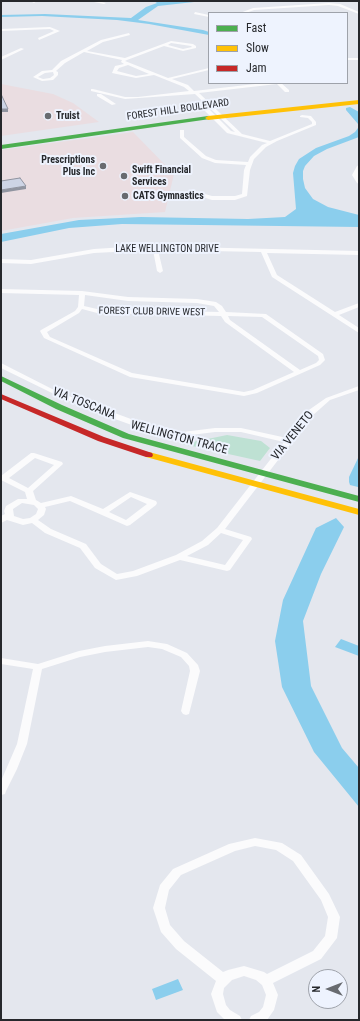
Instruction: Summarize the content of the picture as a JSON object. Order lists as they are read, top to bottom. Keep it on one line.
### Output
{"streets":{"main road":["FOREST HILL BOULEVARD","WELLINGTON TRACE"],"street":["LAKE WELLINGTON DRIVE","FOREST CLUB DRIVE WEST","VIA TOSCANA","VIA VENETO"]},"crossings":[["VIA TOSCANA","VIA VENETO"],["VIA VENETO","WELLINGTON TRACE"]],"places":["Truist","Prescriptions Plus Inc","Swift Financial Services","CATS Gymnastics"],"legend":["Fast","Slow","Jam"],"north":"left"}
